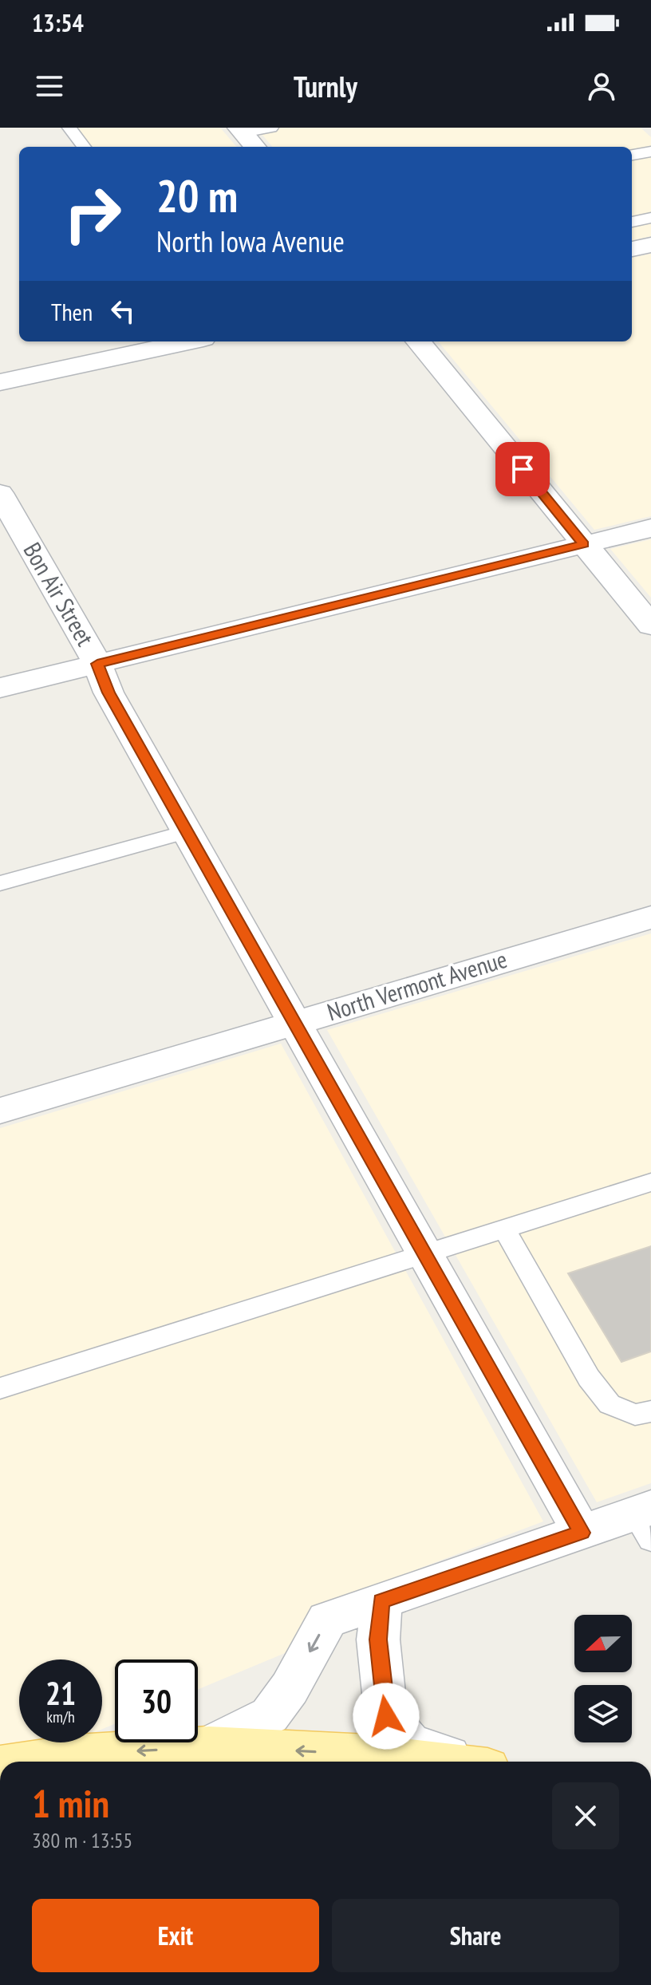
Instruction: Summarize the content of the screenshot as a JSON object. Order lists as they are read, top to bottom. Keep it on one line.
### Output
{"streets":{"street":["Bon Air Street","North Vermont Avenue"]},"crossings":[["Bon Air Street","North Vermont Avenue"]],"north":"left","page":{"status":"13:54","header":"Turnly","turn":["20 m","North Iowa Avenue"],"then":"Then","speed":"21 km/h","limit":"30","heading":["1 min","380 m · 13:55"],"buttons":["Exit","Share"]}}
